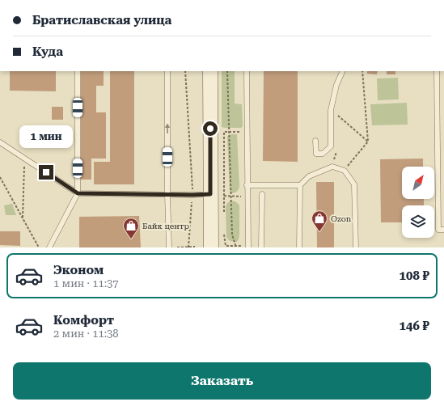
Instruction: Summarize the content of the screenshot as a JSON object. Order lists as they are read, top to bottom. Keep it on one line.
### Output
{"places":{"shop":["Ozon","Байк центр"]},"north":"top right","page":{"banner":["Братиславская улица","Куда"],"bubble":"1 мин","list":[{"name":"Эконом","note":"1 мин · 11:37","value":"108 ₽"},{"name":"Комфорт","note":"2 мин · 11:38","value":"146 ₽"}],"buttons":"Заказать"}}
